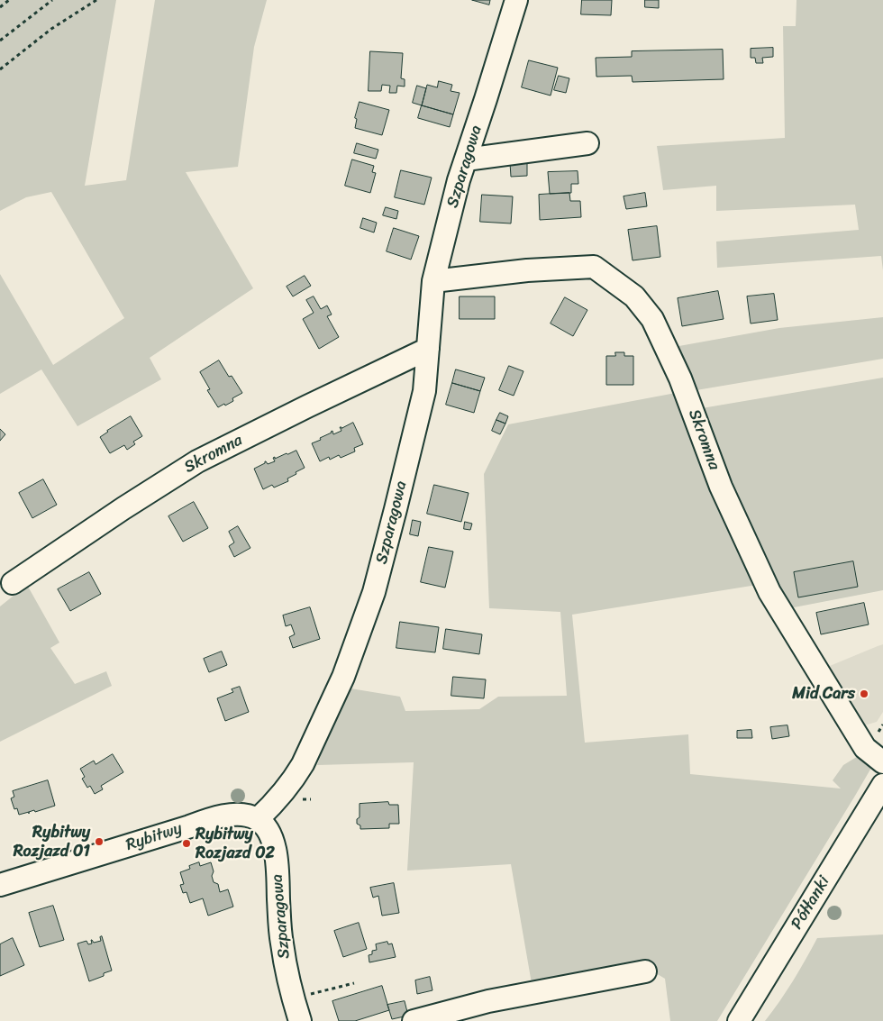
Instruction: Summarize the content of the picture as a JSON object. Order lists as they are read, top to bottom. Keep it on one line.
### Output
{"streets":{"street":["Szparagowa","Skromna","Rybitwy","Półłanki"]},"crossings":[["Szparagowa","Skromna"],["Szparagowa","Rybitwy"]],"places":["Mid Cars","Rybitwy Rozjazd 01","Rybitwy Rozjazd 02"]}
